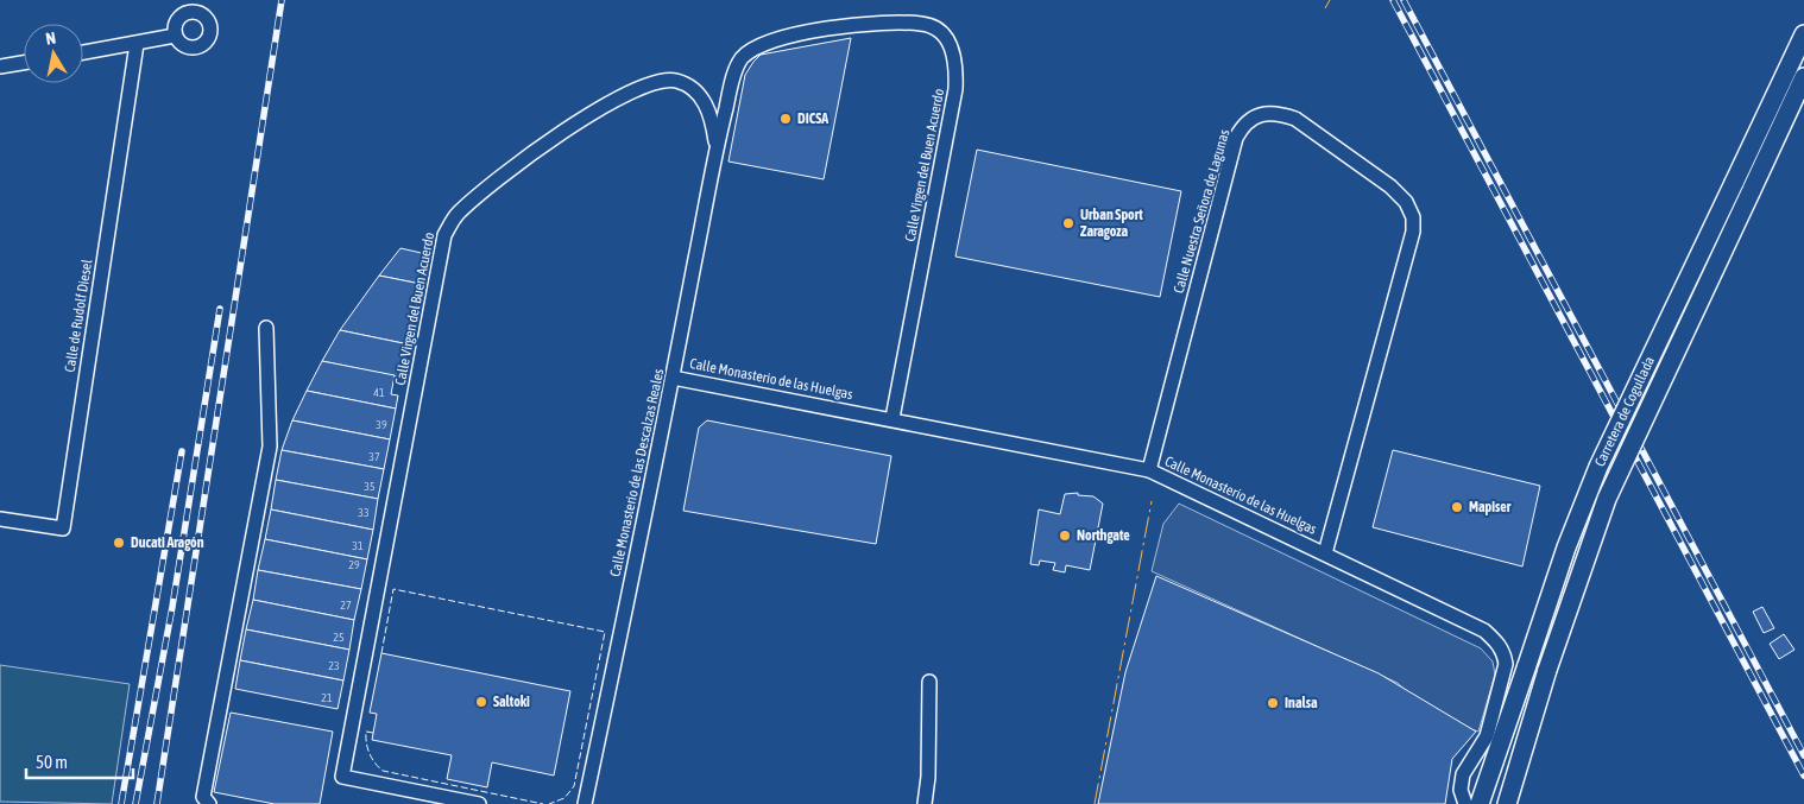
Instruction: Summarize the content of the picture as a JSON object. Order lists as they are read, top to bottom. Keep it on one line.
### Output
{"streets":{"street":["Calle Virgen del Buen Acuerdo","Calle Nuestra Señora de Lagunas","Calle de Rudolf Diesel","Calle Monasterio de las Huelgas","Carretera de Cogullada","Calle Monasterio de las Descalzas Reales"]},"crossings":[["Calle Virgen del Buen Acuerdo","Calle Monasterio de las Huelgas"],["Calle Virgen del Buen Acuerdo","Calle Monasterio de las Descalzas Reales"],["Calle Nuestra Señora de Lagunas","Calle Monasterio de las Huelgas"],["Calle Monasterio de las Huelgas","Calle Monasterio de las Descalzas Reales"]],"places":["DICSA","Urban Sport Zaragoza","Mapiser","Northgate","Ducati Aragón","Saltoki","Inalsa"],"house_numbers":["41","39","37","35","33","31","29","27","25","23","21"],"scale_bar":"50 m","north":"top"}
